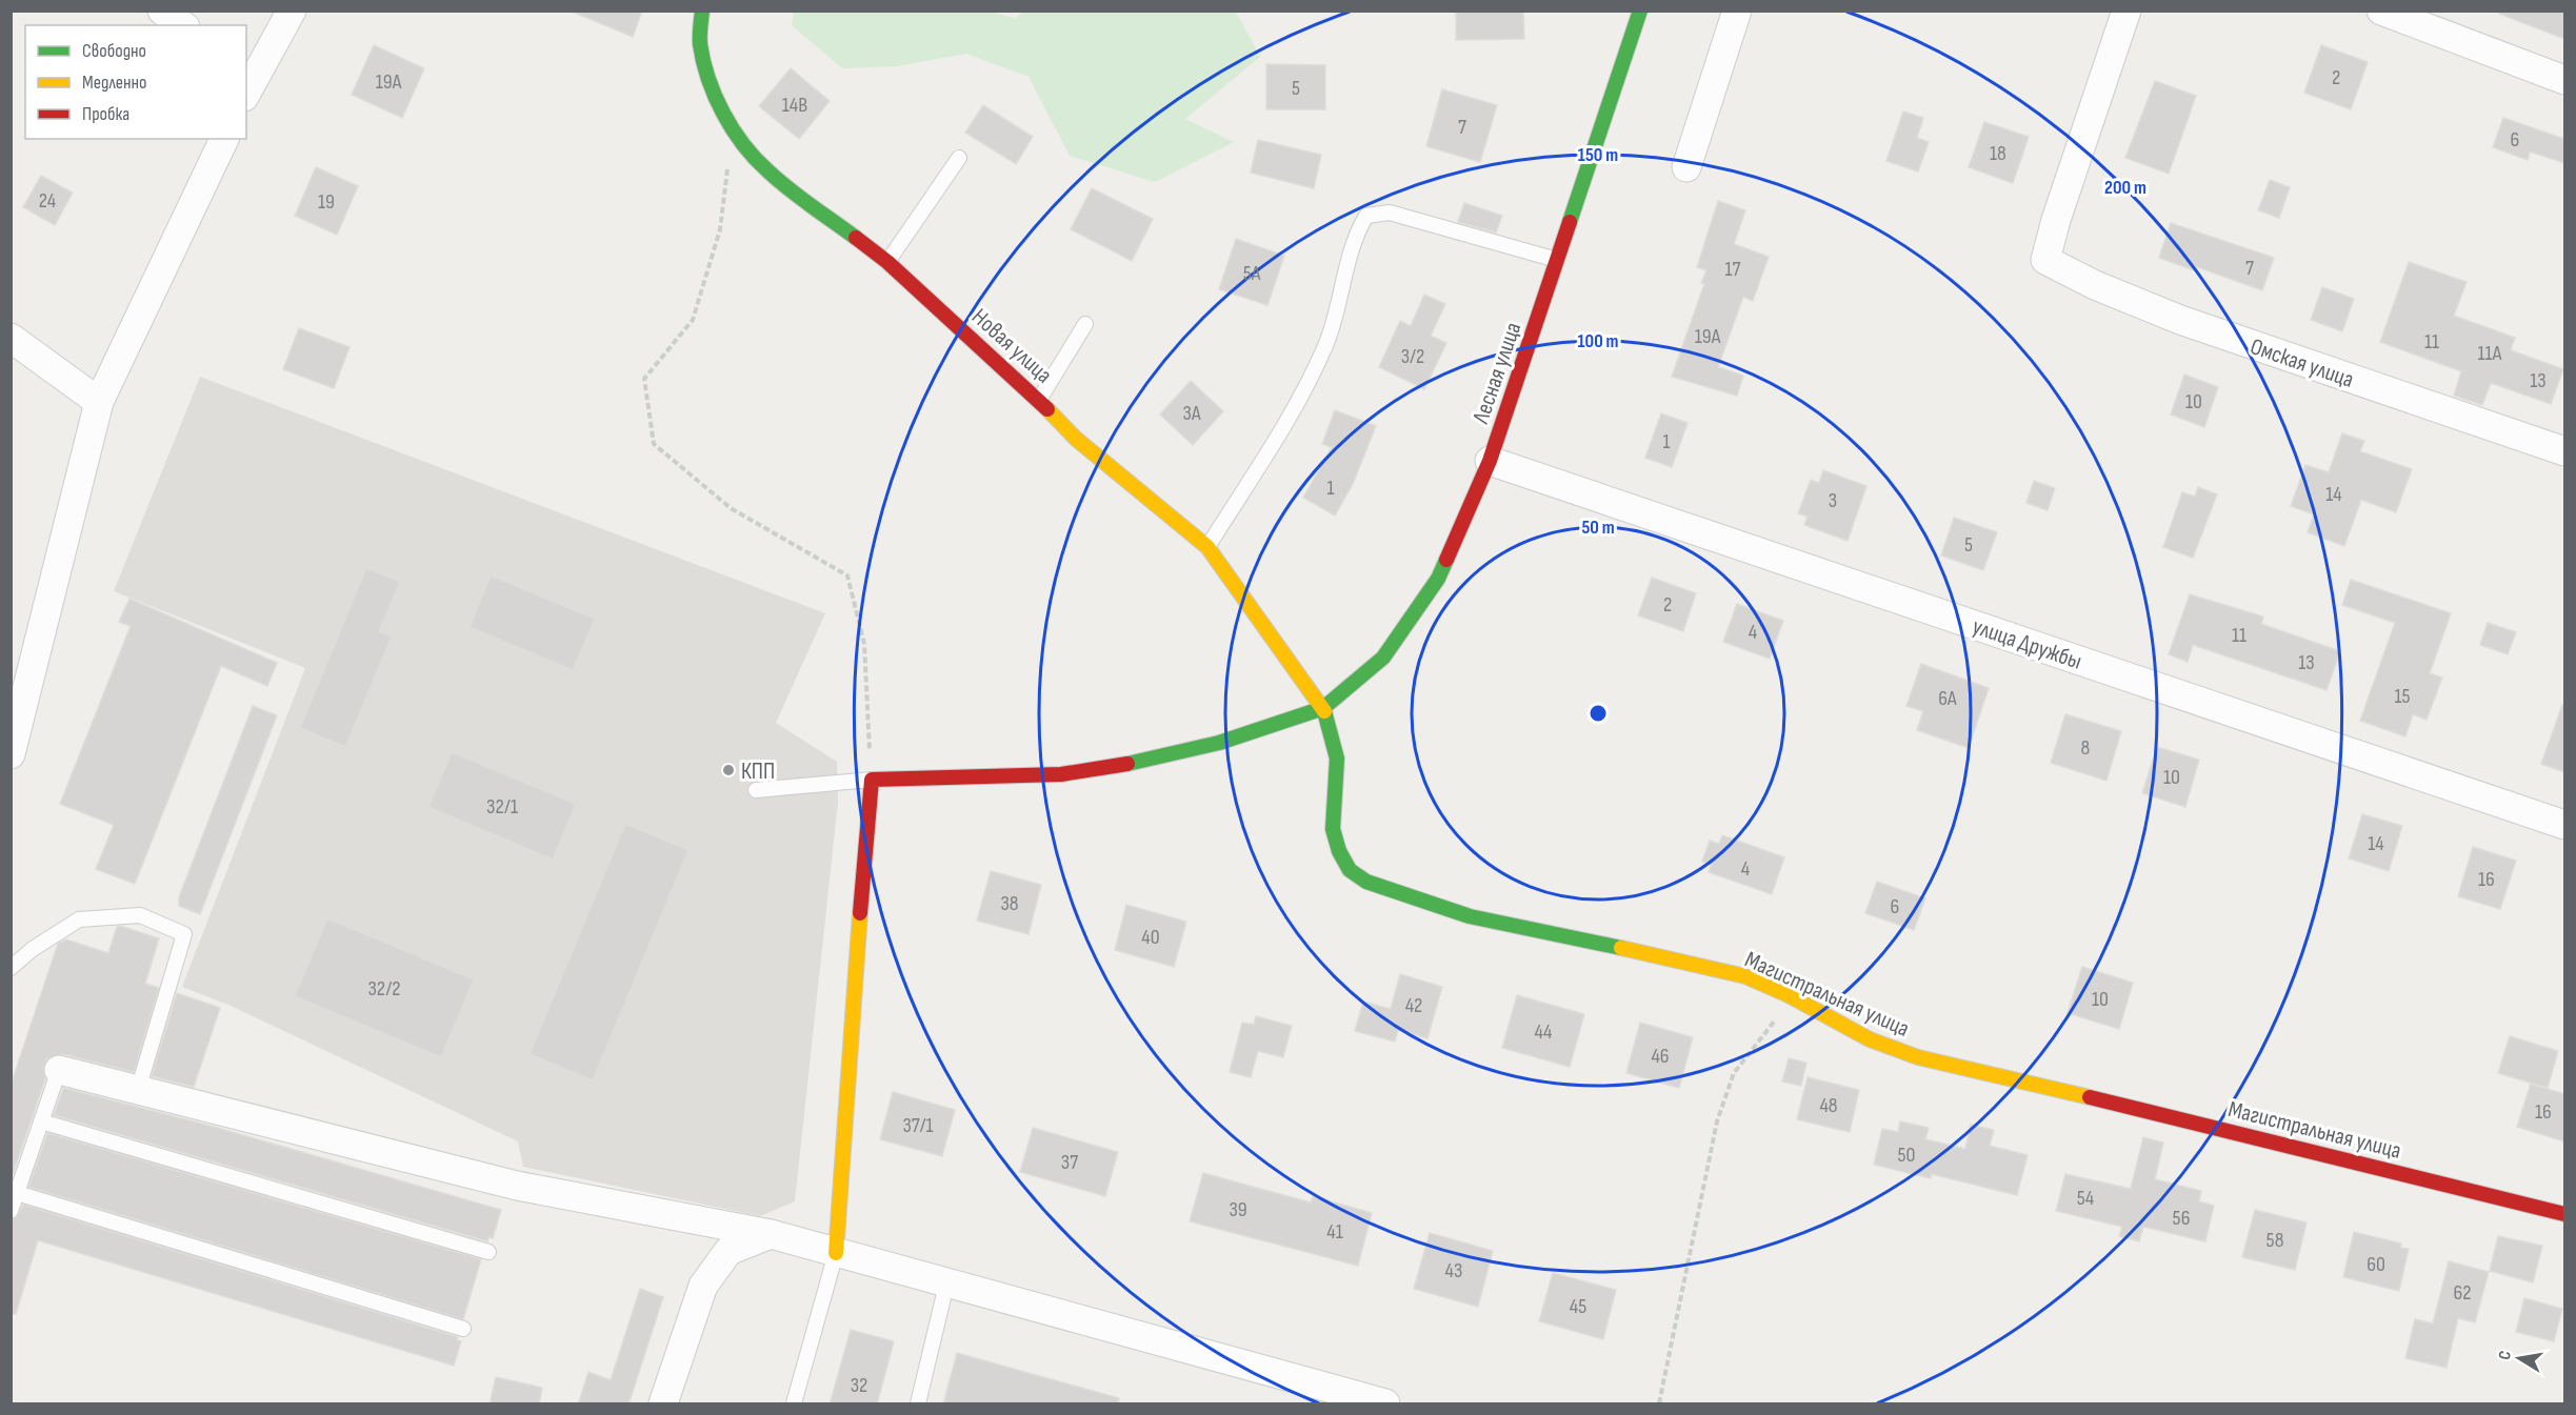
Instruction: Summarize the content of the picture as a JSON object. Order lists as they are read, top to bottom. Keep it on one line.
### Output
{"streets":{"street":["Новая улица","Омская улица","Лесная улица","улица Дружбы","Магистральная улица"]},"crossings":[["Новая улица","Лесная улица"],["Новая улица","Магистральная улица"],["Лесная улица","улица Дружбы"],["Лесная улица","Магистральная улица"]],"places":["КПП"],"house_numbers":["2","19А","5","14В","7","6","18","24","19","7","17","5А","19А","11","11А","3/2","13","10","3А","1","1","14","3","5","2","4","11","13","15","6А","8","10","32/1","14","4","16","38","6","40","32/2","10","42","44","46","48","16","37/1","50","37","54","39","56","41","58","60","43","62","45","32"],"legend":["Свободно","Медленно","Пробка"],"north":"left","rings":["150 m","200 m","100 m","50 m"]}
